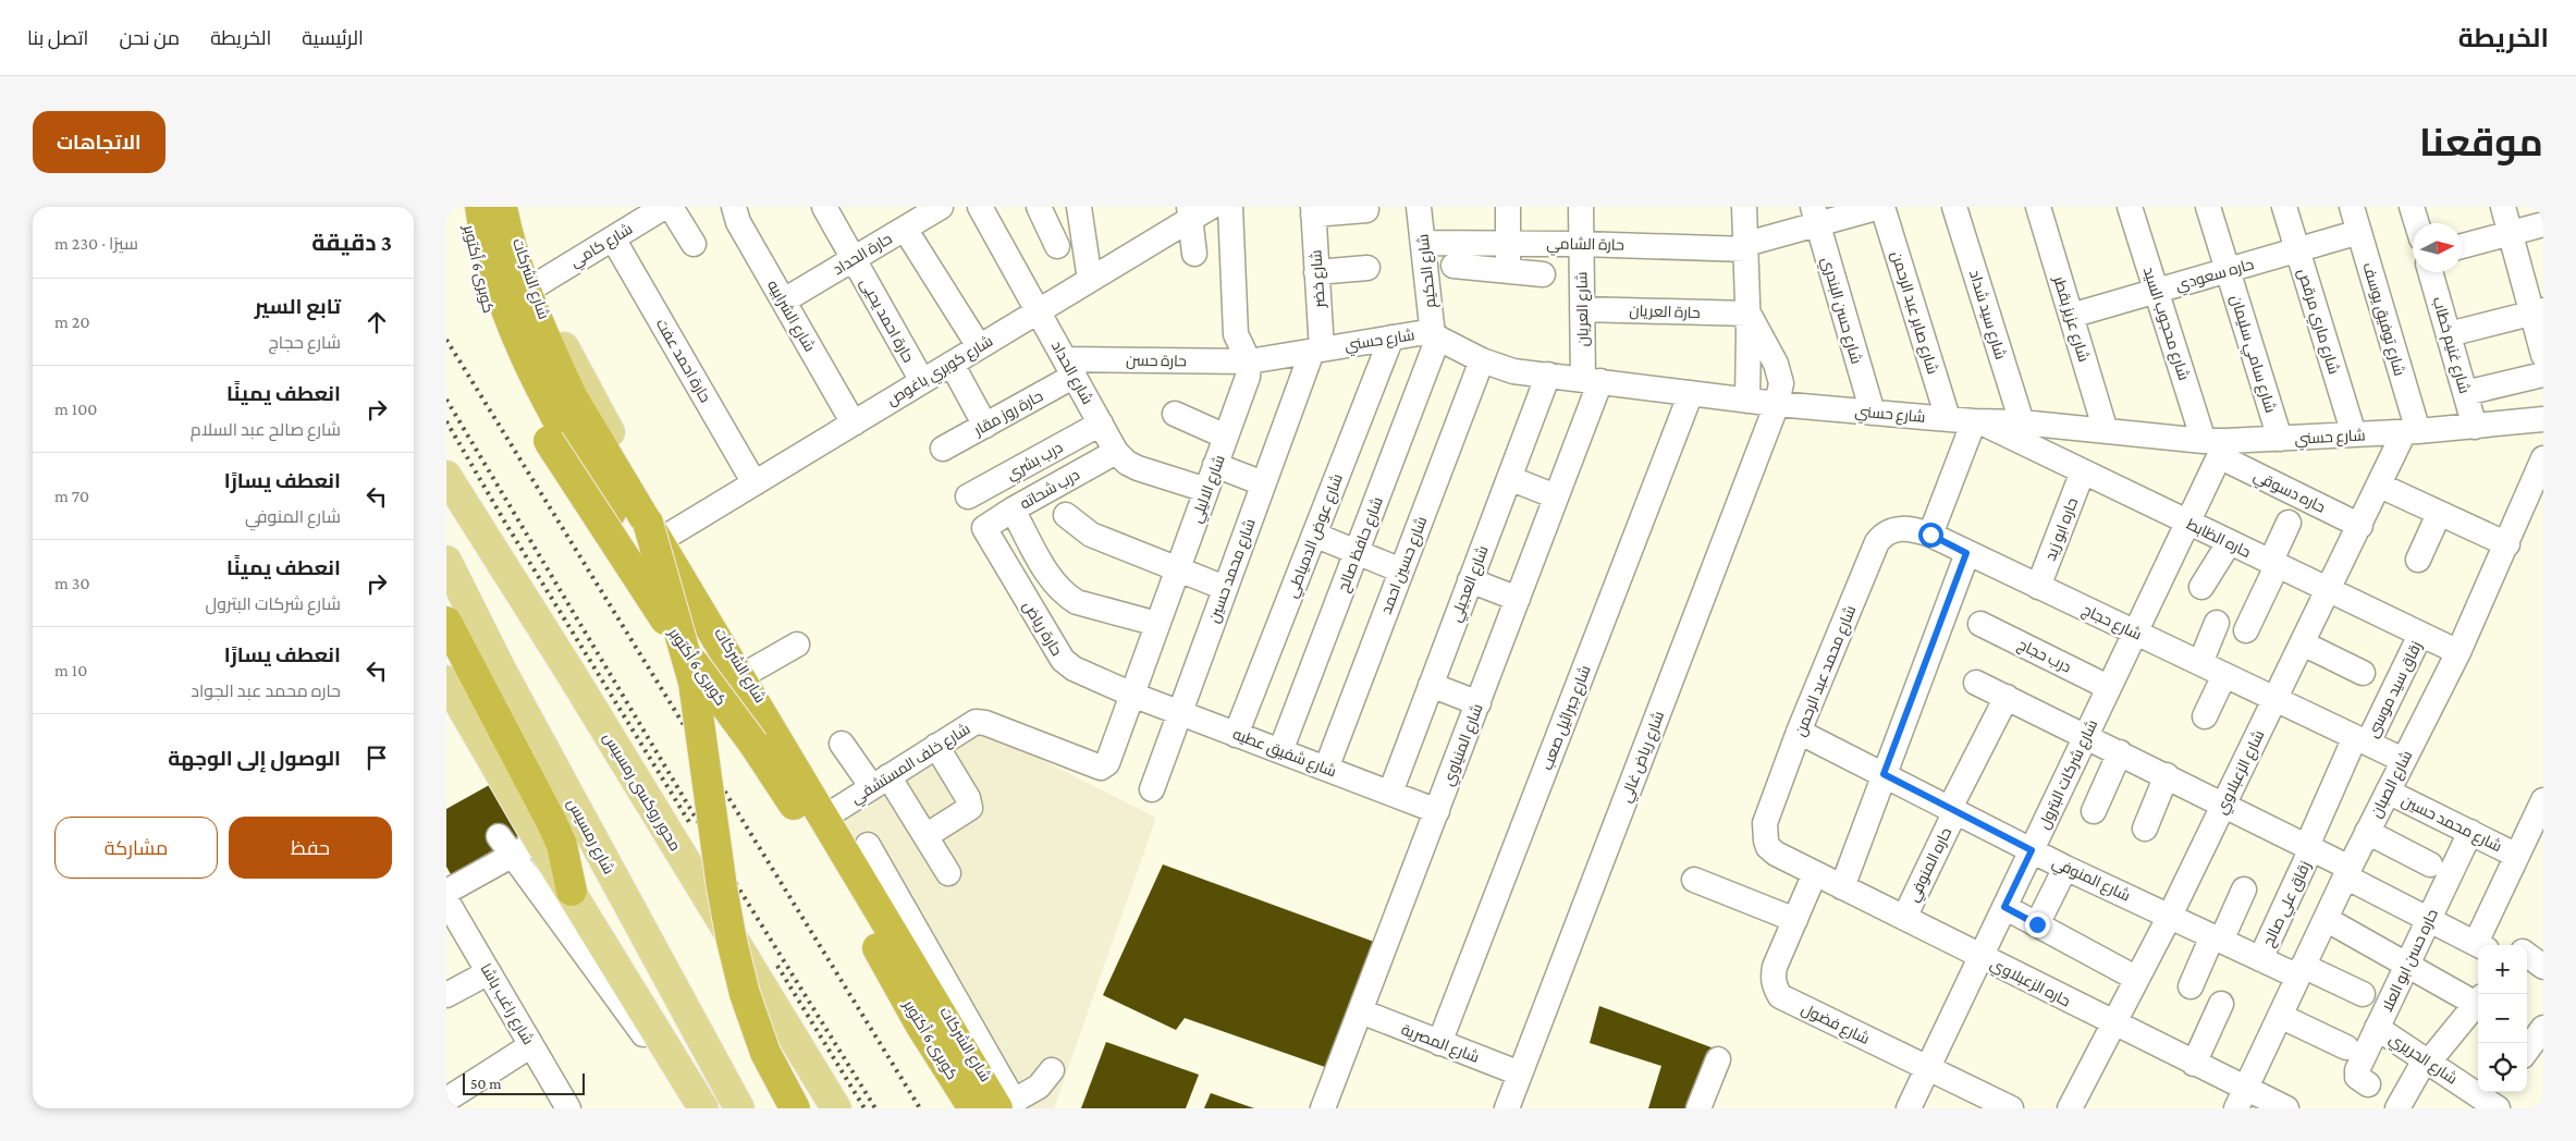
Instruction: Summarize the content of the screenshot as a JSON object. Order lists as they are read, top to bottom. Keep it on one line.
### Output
{"streets":{"highway":["كوبرى 6 أكتوبر"],"main road":["شارع الشركات","محور روكسى رمسيس","شارع رمسيس"],"street":["حارة الشامي","شارع كامي","حارة الحداد","شارع الحكيم","حاره سعودي","شارع خضر","شارع العريان","شارع حسن البندري","حارة العريان","شارع صابر عبد الرحمن","شارع سيد شداد","شارع الشرابيه","شارع عزيز بقطر","شارع توفيق يوسف","حارة احمد يحيى","شارع ماري مرقص","شارع محجوب السيد","شارع حسني","شارع غنيم خطاب","شارع سامي سليمان","حارة احمد عفت","حارة حسن","شارع كوبري باغوص","شارع الحداد","حارة روز مقار","درب بشري","درب شحاته","شارع الاليلي","حاره دسوقي","حاره ابو زيد","شارع عوض الدمياطي","حاره الظابط","شارع حافظ صالح","شارع حسين احمد","شارع محمد حسين","شارع العجيلي","شارع حجاج","حارة رياض","درب حجاج","شارع محمد عبد الرحمن","زقاق سيد موسى","شارع جبرائيل صعب","شارع المنياوي","شارع شفيق عطيه","شارع رياض غالي","شارع خلف المستشفي","شارع الزعبلاوي","شارع شركات البترول","شارع الصبان","حاره المنوفي","شارع المنوفي","زقاق علي صالح","حاره حسن ابو العلا","حاره الزعبلاوي","شارع راغب باشا","شارع فضول","شارع المصرية","شارع الحريري"]},"crossings":[["حارة الشامي","شارع الحكيم"],["حارة الشامي","شارع العريان"],["حارة الشامي","شارع حسن البندري"],["حارة الشامي","شارع صابر عبد الرحمن"],["شارع كامي","شارع الشركات"],["شارع كامي","حارة احمد عفت"],["حارة الحداد","شارع الشرابيه"],["حارة الحداد","حارة احمد يحيى"],["كوبرى 6 أكتوبر","شارع الشركات"],["كوبرى 6 أكتوبر","شارع كوبري باغوص"],["شارع الحكيم","شارع حسني"],["شارع الحكيم","شارع حافظ صالح"],["حاره سعودي","شارع عزيز بقطر"],["حاره سعودي","شارع توفيق يوسف"],["حاره سعودي","شارع ماري مرقص"],["حاره سعودي","شارع محجوب السيد"],["حاره سعودي","شارع سامي سليمان"],["شارع الشركات","شارع كوبري باغوص"],["شارع الشركات","شارع خلف المستشفي"],["شارع خضر","شارع حسني"],["شارع خضر","شارع محمد حسين"],["شارع العريان","حارة العريان"],["شارع العريان","شارع حسني"],["شارع العريان","شارع المنياوي"],["شارع حسن البندري","شارع حسني"],["حارة العريان","شارع رياض غالي"],["شارع صابر عبد الرحمن","شارع حسني"],["شارع سيد شداد","شارع حسني"],["شارع الشرابيه","شارع كوبري باغوص"],["شارع عزيز بقطر","شارع حسني"],["شارع توفيق يوسف","شارع حسني"],["شارع توفيق يوسف","شارع الزعبلاوي"],["حارة احمد يحيى","شارع كوبري باغوص"],["شارع ماري مرقص","شارع حسني"],["شارع محجوب السيد","شارع حسني"],["شارع محجوب السيد","حاره دسوقي"],["شارع محجوب السيد","شارع شركات البترول"],["شارع حسني","شارع غنيم خطاب"],["شارع حسني","شارع سامي سليمان"],["شارع حسني","حارة حسن"],["شارع حسني","شارع الاليلي"],["شارع حسني","حاره دسوقي"],["شارع حسني","شارع عوض الدمياطي"],["شارع حسني","حاره الظابط"],["شارع حسني","شارع حافظ صالح"],["شارع حسني","شارع حسين احمد"],["شارع حسني","شارع محمد حسين"],["شارع حسني","شارع العجيلي"],["شارع حسني","شارع جبرائيل صعب"],["شارع حسني","شارع المنياوي"],["شارع حسني","شارع رياض غالي"],["شارع حسني","شارع الزعبلاوي"],["شارع حسني","شارع شركات البترول"],["حارة احمد عفت","شارع كوبري باغوص"],["حارة حسن","شارع الحداد"],["حارة حسن","حارة روز مقار"],["حارة حسن","شارع الاليلي"],["شارع كوبري باغوص","شارع الحداد"],["شارع الحداد","حارة روز مقار"],["شارع الحداد","درب بشري"],["شارع الحداد","درب شحاته"],["شارع الحداد","شارع الاليلي"],["درب شحاته","حارة رياض"],["شارع الاليلي","حارة رياض"],["شارع الاليلي","شارع شفيق عطيه"],["شارع الاليلي","شارع خلف المستشفي"],["حاره دسوقي","شارع الزعبلاوي"],["حاره دسوقي","شارع شركات البترول"],["حاره ابو زيد","حاره الظابط"],["حاره ابو زيد","شارع حجاج"],["شارع عوض الدمياطي","شارع شفيق عطيه"],["حاره الظابط","زقاق سيد موسى"],["حاره الظابط","شارع الزعبلاوي"],["حاره الظابط","شارع شركات البترول"],["حاره الظابط","شارع الصبان"],["شارع حافظ صالح","شارع شفيق عطيه"],["شارع حسين احمد","شارع شفيق عطيه"],["شارع محمد حسين","شارع شفيق عطيه"],["شارع محمد حسين","شارع الصبان"],["شارع محمد حسين","حاره حسن ابو العلا"],["شارع العجيلي","شارع شفيق عطيه"],["شارع حجاج","شارع محمد عبد الرحمن"],["شارع حجاج","زقاق سيد موسى"],["شارع حجاج","شارع الزعبلاوي"],["شارع حجاج","شارع شركات البترول"],["شارع حجاج","شارع الصبان"],["حارة رياض","شارع شفيق عطيه"],["درب حجاج","شارع شركات البترول"],["شارع محمد عبد الرحمن","شارع المنوفي"],["شارع محمد عبد الرحمن","حاره الزعبلاوي"],["زقاق سيد موسى","زقاق علي صالح"],["شارع جبرائيل صعب","شارع المصرية"],["شارع المنياوي","شارع شفيق عطيه"],["شارع المنياوي","شارع المصرية"],["شارع رياض غالي","شارع المصرية"],["شارع الزعبلاوي","شارع المنوفي"],["شارع الزعبلاوي","حاره الزعبلاوي"],["شارع شركات البترول","شارع المنوفي"],["شارع شركات البترول","حاره الزعبلاوي"],["شارع شركات البترول","شارع فضول"],["شارع الصبان","شارع المنوفي"],["شارع الصبان","حاره الزعبلاوي"],["حاره المنوفي","شارع المنوفي"],["حاره المنوفي","حاره الزعبلاوي"],["شارع المنوفي","زقاق علي صالح"],["حاره حسن ابو العلا","شارع الحريري"],["حاره الزعبلاوي","شارع فضول"]],"scale_bar":"50 m","north":"right","page":{"header":"الخريطة","nav":["الرئيسية","الخريطة","من نحن","اتصل بنا"],"title":"موقعنا","buttons":["الاتجاهات",["حفظ","مشاركة"]],"heading":["3 دقيقة","سيرًا · 230 m"],"list":[["تابع السير","شارع حجاج","20 m"],["انعطف يمينًا","شارع صالح عبد السلام","100 m"],["انعطف يسارًا","شارع المنوفي","70 m"],["انعطف يمينًا","شارع شركات البترول","30 m"],["انعطف يسارًا","حاره محمد عبد الجواد","10 m"],"الوصول إلى الوجهة"],"map_buttons":["+","−"],"scale":"50 m"}}
